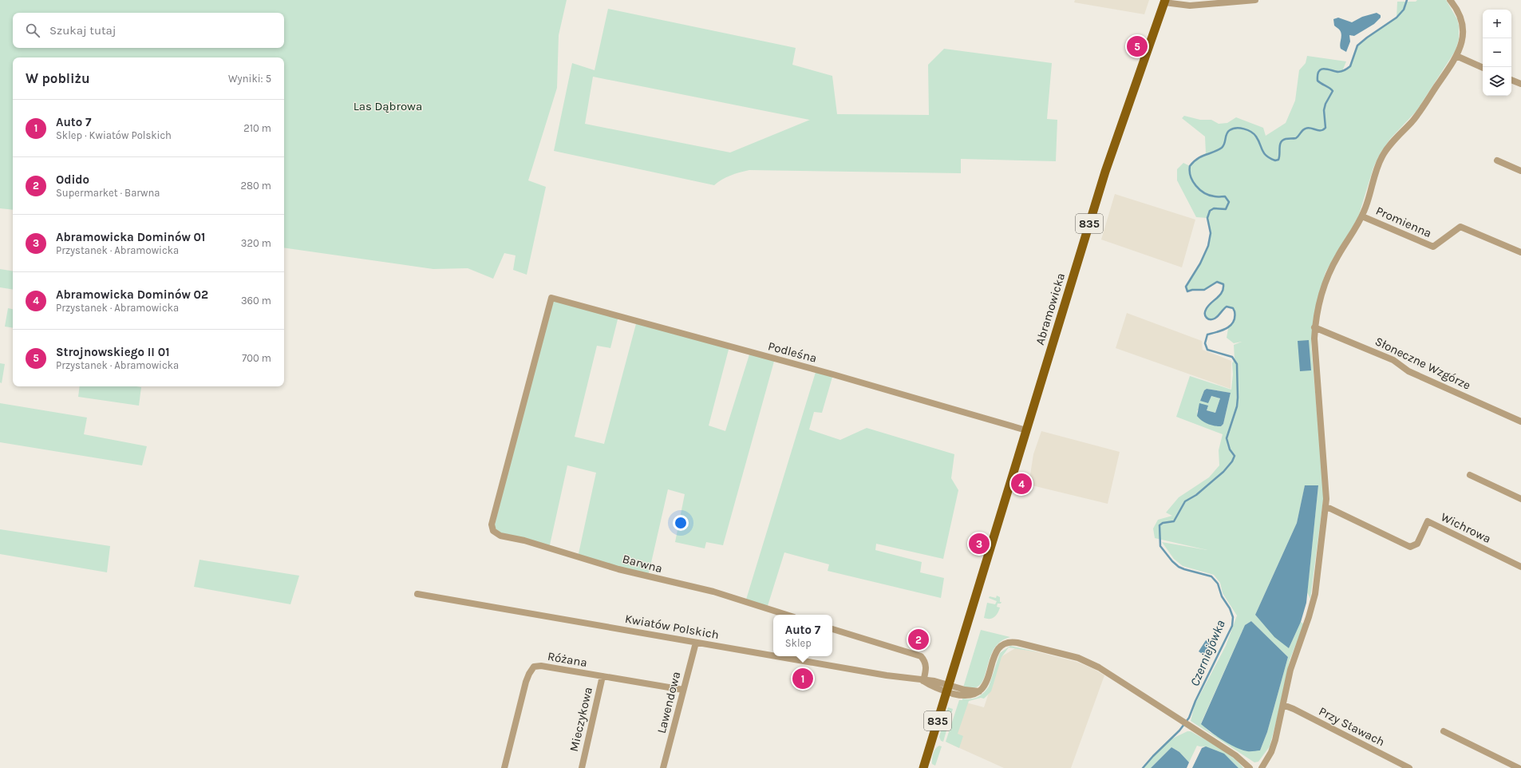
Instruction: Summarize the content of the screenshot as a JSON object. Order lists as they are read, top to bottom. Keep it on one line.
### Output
{"streets":{"main road":["835","Abramowicka"],"street":["Promienna","Podleśna","Słoneczne Wzgórze","Wichrowa","Barwna","Kwiatów Polskich","Różana","Lawendowa","Mieczykowa","Przy Stawach"]},"crossings":[["835","Abramowicka"],["835","Kwiatów Polskich"],["Abramowicka","Podleśna"],["Abramowicka","Kwiatów Polskich"],["Podleśna","Barwna"],["Kwiatów Polskich","Lawendowa"],["Różana","Lawendowa"],["Różana","Mieczykowa"]],"water":["Czerniejówka"],"parks":["Las Dąbrowa"],"page":{"map_buttons":["+","−"],"search":"Szukaj tutaj","pins":["5","4","3","2","1"],"heading":["W pobliżu","Wyniki: 5"],"list":[{"mark":"1","name":"Auto 7","note":"Sklep · Kwiatów Polskich","value":"210 m"},{"mark":"2","name":"Odido","note":"Supermarket · Barwna","value":"280 m"},{"mark":"3","name":"Abramowicka Dominów 01","note":"Przystanek · Abramowicka","value":"320 m"},{"mark":"4","name":"Abramowicka Dominów 02","note":"Przystanek · Abramowicka","value":"360 m"},{"mark":"5","name":"Strojnowskiego II 01","note":"Przystanek · Abramowicka","value":"700 m"}],"popup":["Auto 7","Sklep"]}}
